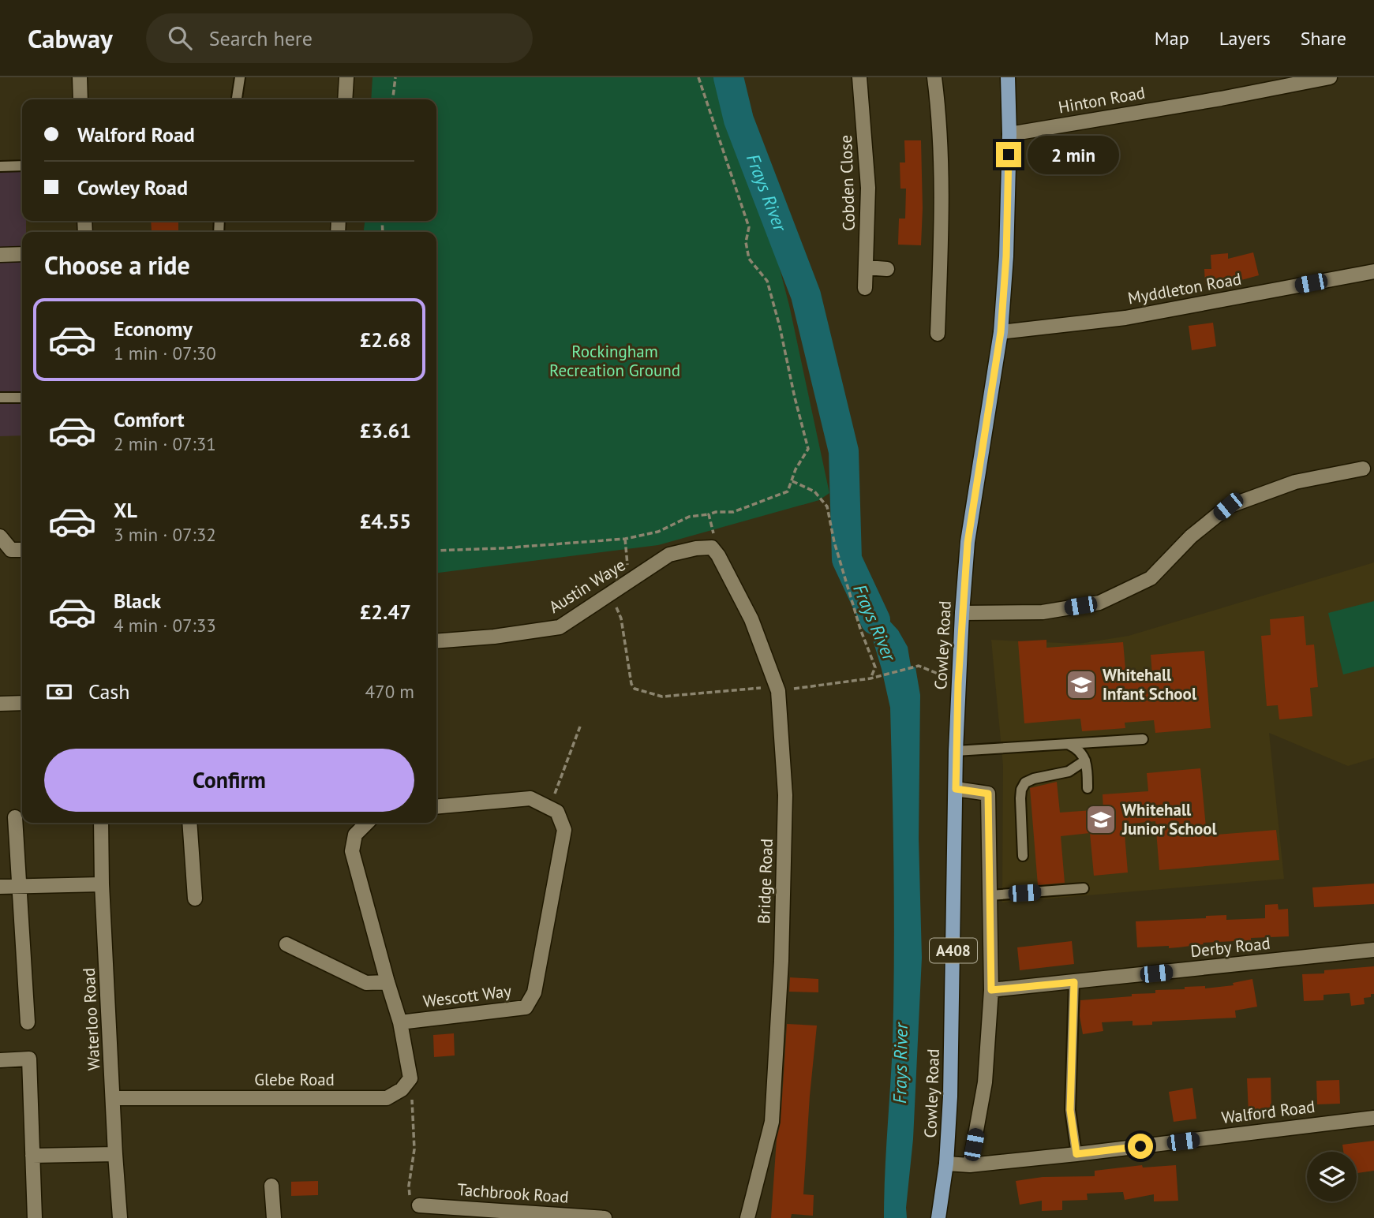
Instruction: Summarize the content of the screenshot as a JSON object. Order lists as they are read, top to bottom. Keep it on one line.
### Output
{"streets":{"main road":["Cowley Road","A408"],"street":["Hinton Road","Cobden Close","Myddleton Road","Austin Waye","Bridge Road","Derby Road","Wescott Way","Waterloo Road","Glebe Road","Walford Road","Tachbrook Road"]},"crossings":[["Hinton Road","Cowley Road"],["Myddleton Road","Cowley Road"],["Austin Waye","Bridge Road"],["Cowley Road","Walford Road"],["Waterloo Road","Glebe Road"]],"water":["Frays River"],"parks":["Rockingham Recreation Ground"],"places":{"school or university":["Whitehall Infant School","Whitehall Junior School"]},"page":{"header":"Cabway","search":"Search here","nav":["Map","Layers","Share"],"banner":["Walford Road","Cowley Road"],"bubble":"2 min","heading":"Choose a ride","list":[{"name":"Economy","note":"1 min · 07:30","value":"£2.68"},{"name":"Comfort","note":"2 min · 07:31","value":"£3.61"},{"name":"XL","note":"3 min · 07:32","value":"£4.55"},{"name":"Black","note":"4 min · 07:33","value":"£2.47"}],"pay":["Cash","470 m"],"buttons":"Confirm"}}
